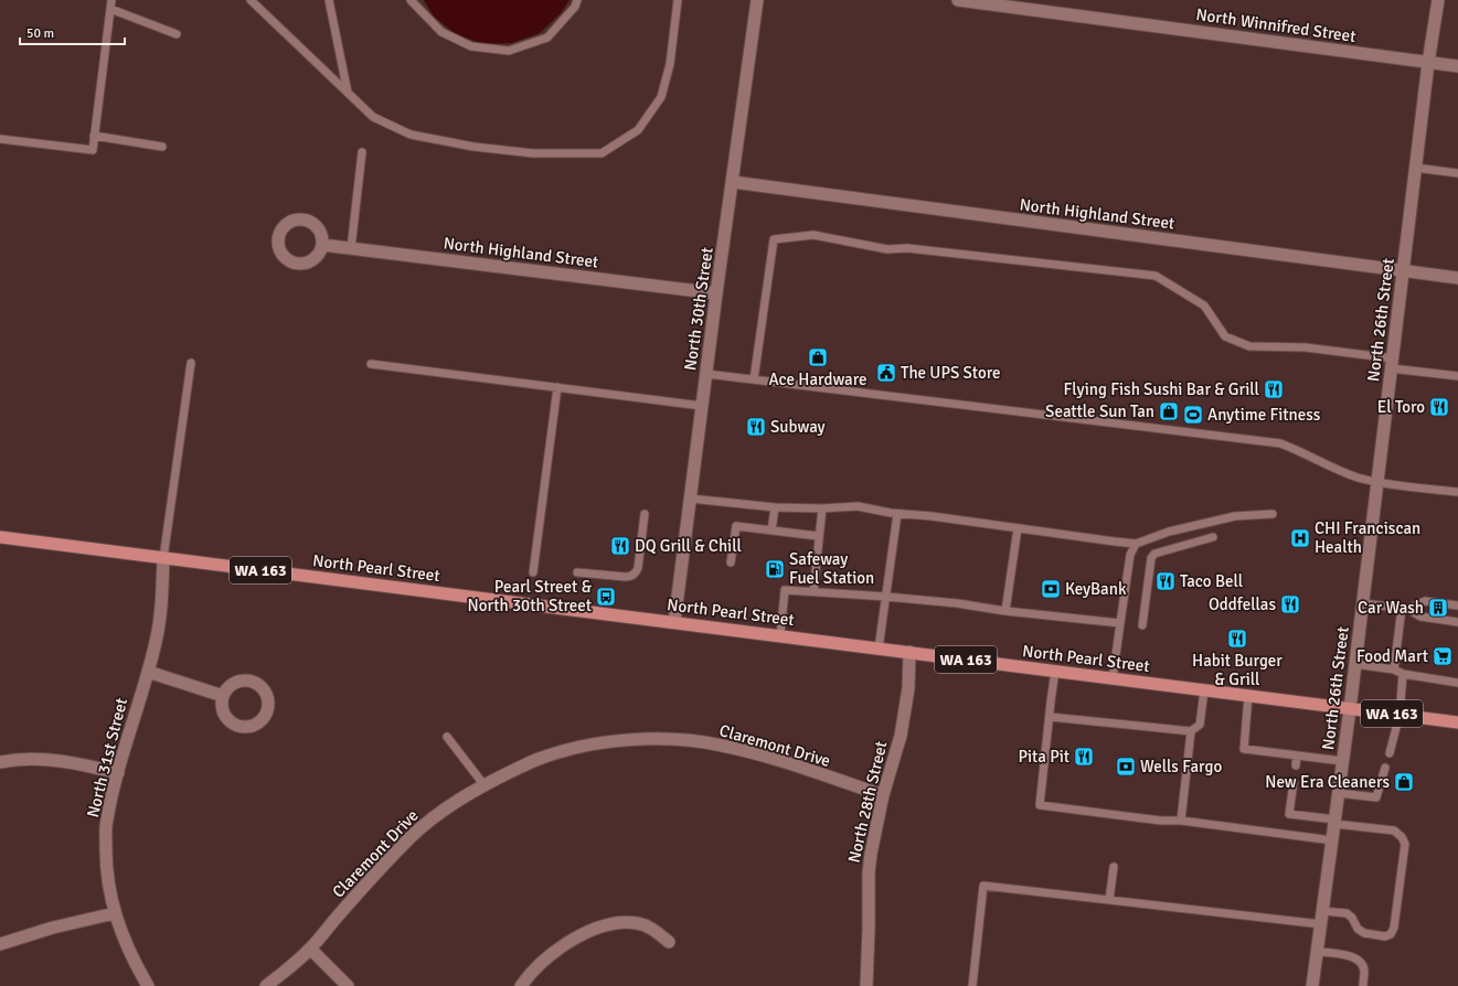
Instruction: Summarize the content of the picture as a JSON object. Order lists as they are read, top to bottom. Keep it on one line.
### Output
{"streets":{"main road":["North Pearl Street","WA 163"],"street":["North Winnifred Street","North Highland Street","North 30th Street","North 26th Street","Claremont Drive","North 31st Street","North 28th Street"]},"crossings":[["North Winnifred Street","North 26th Street"],["North Highland Street","North 30th Street"],["North Highland Street","North 26th Street"],["North 30th Street","North Pearl Street"],["North 26th Street","North Pearl Street"],["North Pearl Street","North 31st Street"],["North Pearl Street","North 28th Street"],["Claremont Drive","North 28th Street"]],"places":{"shop":["Ace Hardware","Seattle Sun Tan","New Era Cleaners"],"public building":["The UPS Store"],"restaurant":["Flying Fish Sushi Bar & Grill","El Toro","Subway","DQ Grill & Chill","Taco Bell","Oddfellas","Habit Burger & Grill","Pita Pit"],"sports":["Anytime Fitness"],"hospital":["CHI Franciscan Health"],"fuel station":["Safeway Fuel Station"],"bank":["KeyBank","Wells Fargo"],"bus stop":["Pearl Street & North 30th Street"],"building":["Car Wash"],"supermarket":["Food Mart"]},"scale_bar":"50 m"}
